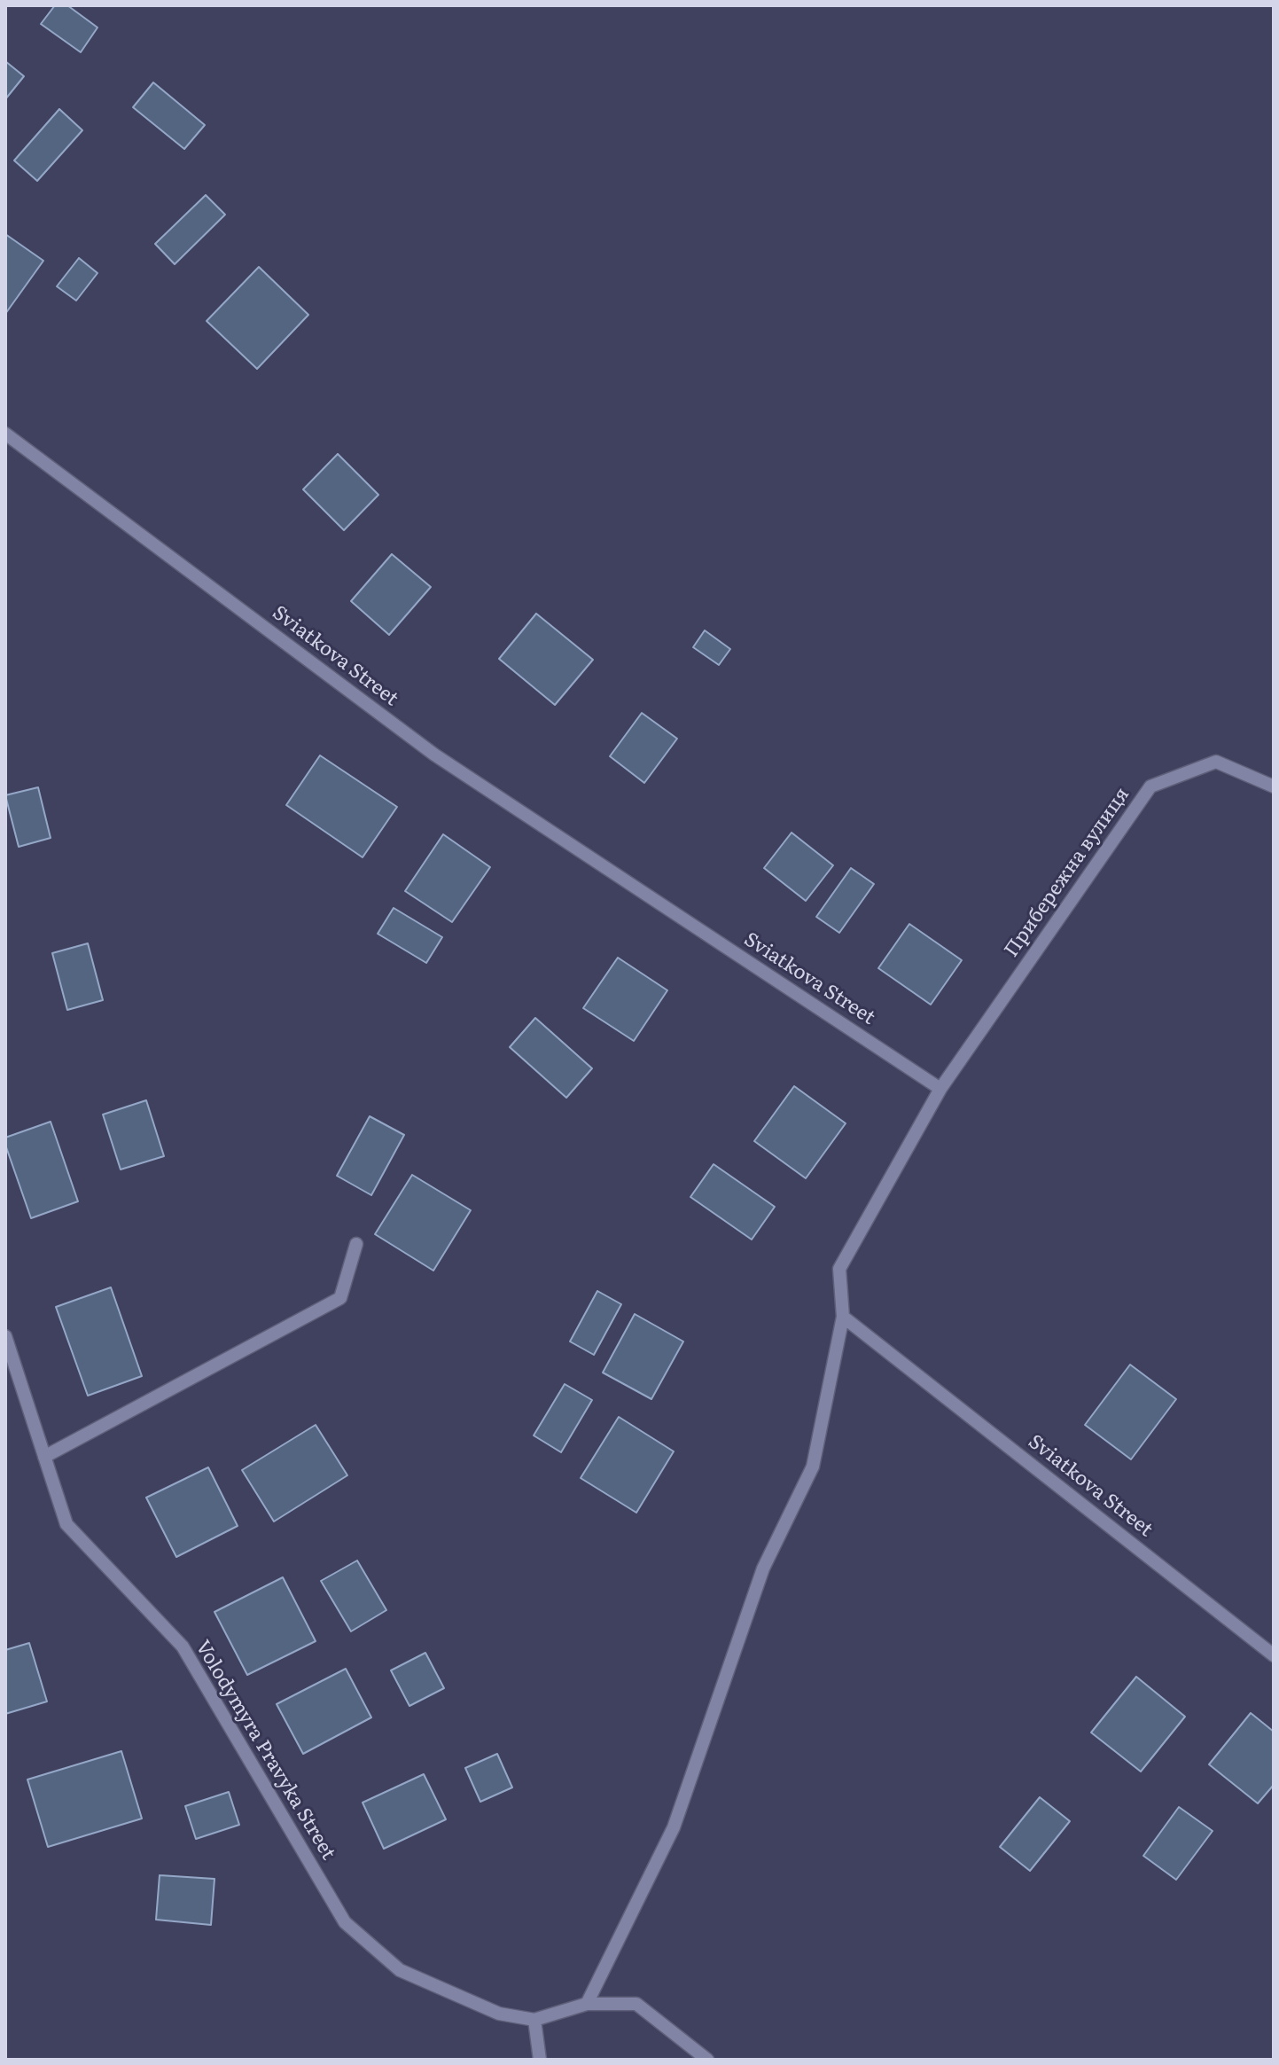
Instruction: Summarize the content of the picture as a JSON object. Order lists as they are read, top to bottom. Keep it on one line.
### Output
{"streets":{"street":["Sviatkova Street","Прибережна вулиця","Volodymyra Pravyka Street"]},"crossings":[["Sviatkova Street","Прибережна вулиця"]]}
